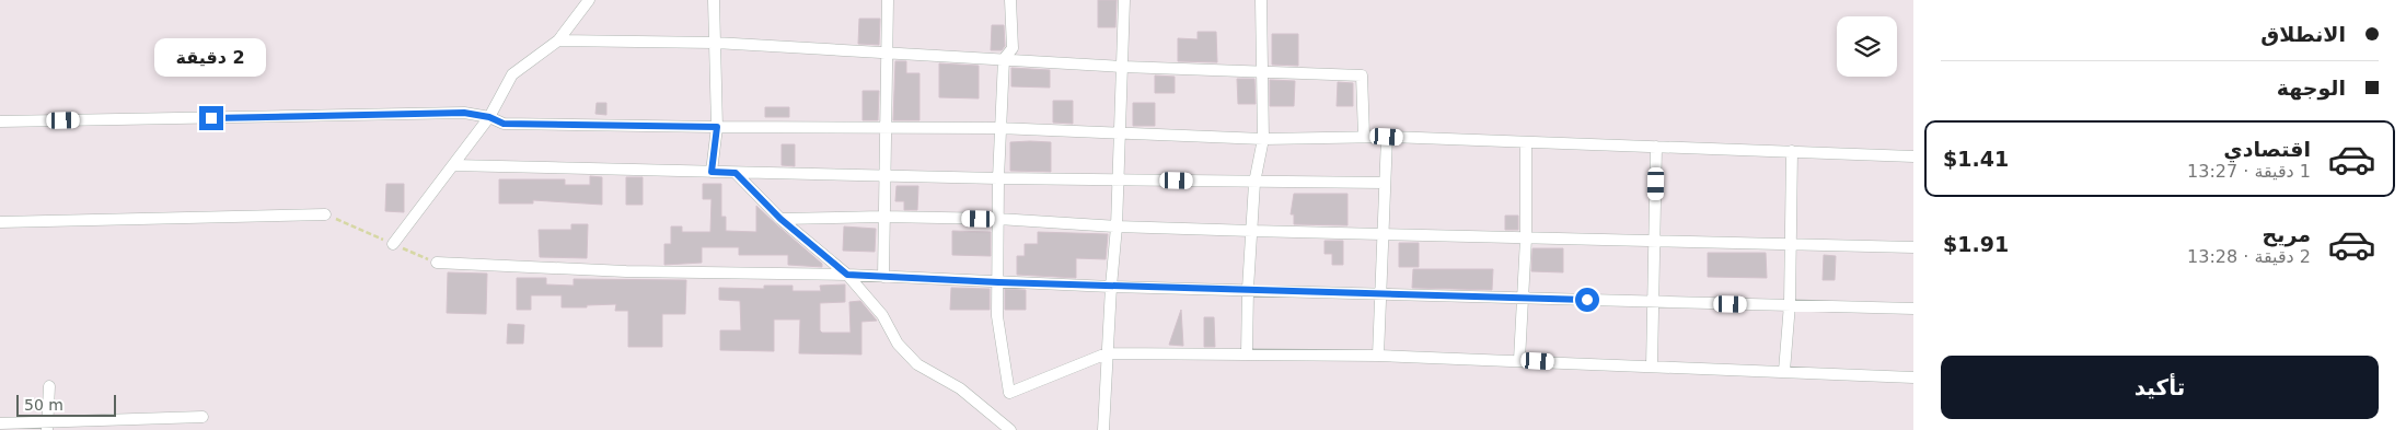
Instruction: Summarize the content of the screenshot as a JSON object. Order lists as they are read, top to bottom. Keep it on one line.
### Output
{"scale_bar":"50 m","page":{"banner":["الانطلاق","الوجهة"],"bubble":"2 دقيقة","list":[{"name":"اقتصادي","note":"1 دقيقة · 13:27","value":"$1.41"},{"name":"مريح","note":"2 دقيقة · 13:28","value":"$1.91"}],"buttons":"تأكيد","scale":"50 m"}}
